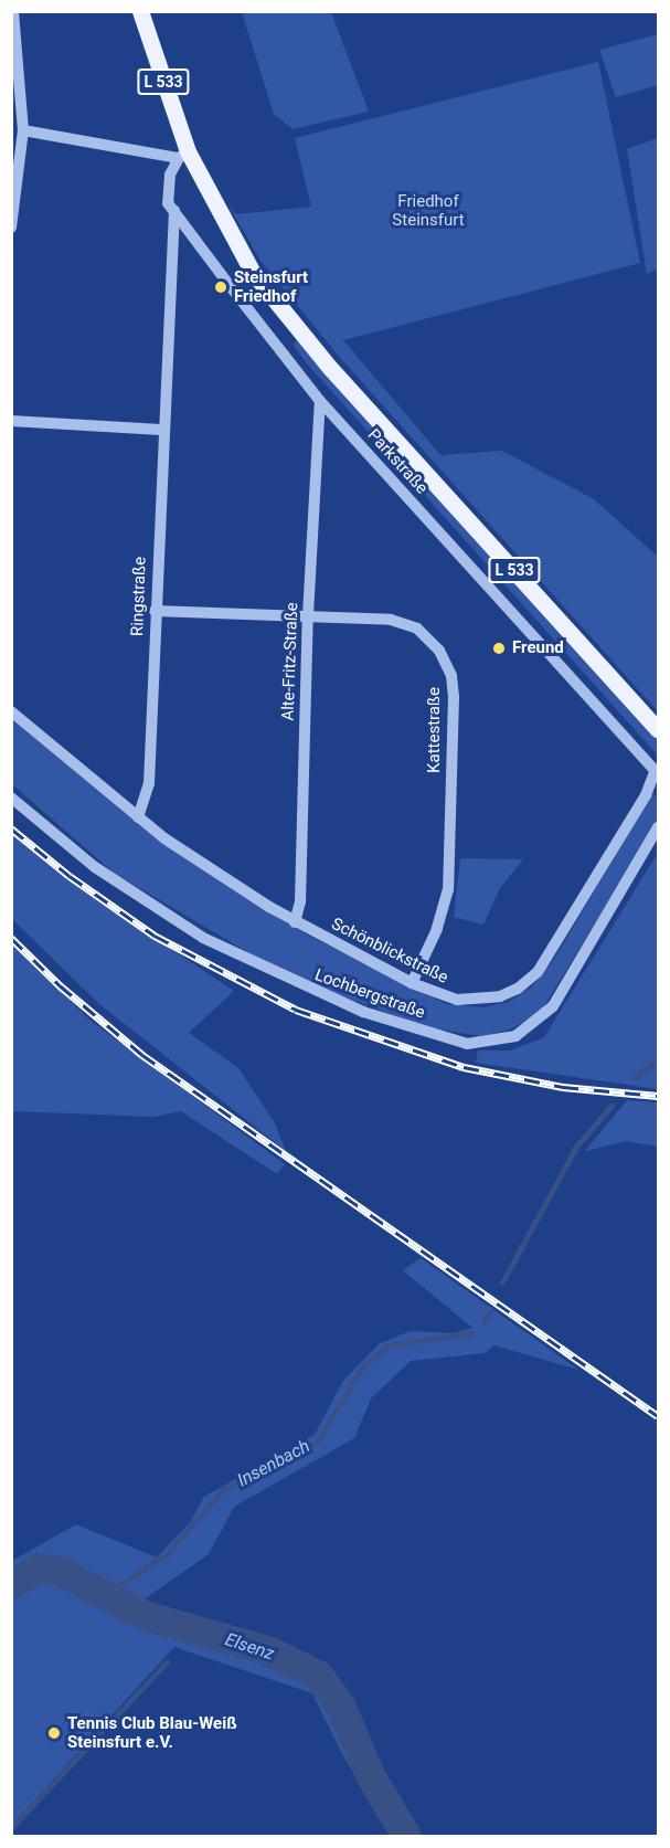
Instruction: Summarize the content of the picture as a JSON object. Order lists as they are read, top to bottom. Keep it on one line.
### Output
{"streets":{"main road":["L 533"],"street":["Parkstraße","Ringstraße","Alte-Fritz-Straße","Kattestraße","Schönblickstraße","Lochbergstraße"]},"crossings":[["L 533","Parkstraße"],["Parkstraße","Ringstraße"],["Parkstraße","Alte-Fritz-Straße"],["Parkstraße","Schönblickstraße"],["Ringstraße","Kattestraße"],["Ringstraße","Schönblickstraße"],["Alte-Fritz-Straße","Kattestraße"],["Alte-Fritz-Straße","Schönblickstraße"],["Kattestraße","Schönblickstraße"]],"water":["Insenbach","Elsenz"],"parks":["Friedhof Steinsfurt"],"places":["Steinsfurt Friedhof","Freund","Tennis Club Blau-Weiß Steinsfurt e.V."]}
